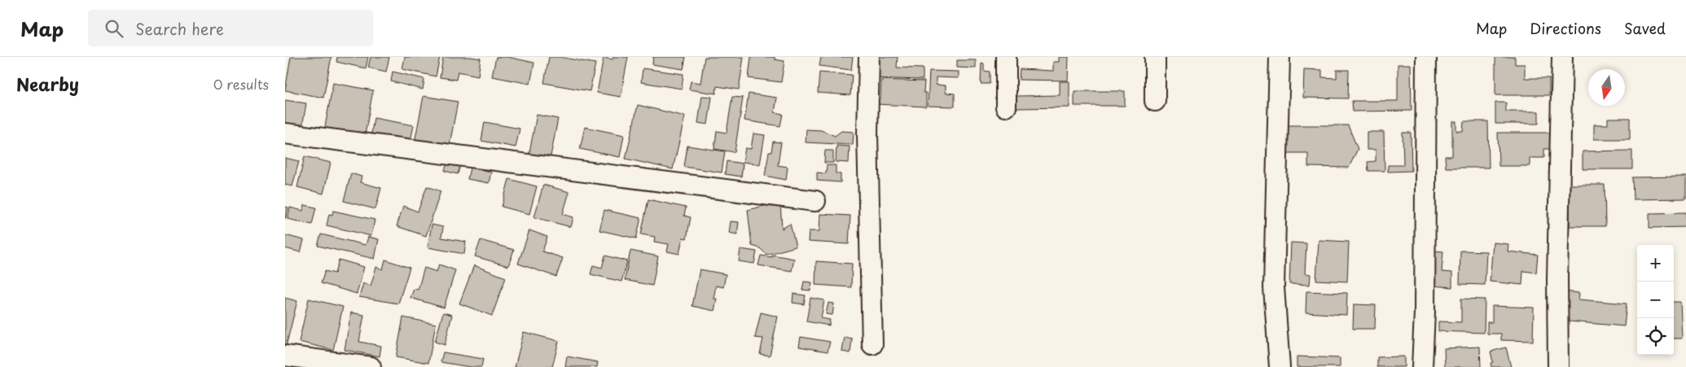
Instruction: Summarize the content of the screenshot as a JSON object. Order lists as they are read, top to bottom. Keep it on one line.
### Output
{"north":"bottom","page":{"header":"Map","search":"Search here","nav":["Map","Directions","Saved"],"heading":["Nearby","0 results"],"map_buttons":["+","−"]}}
